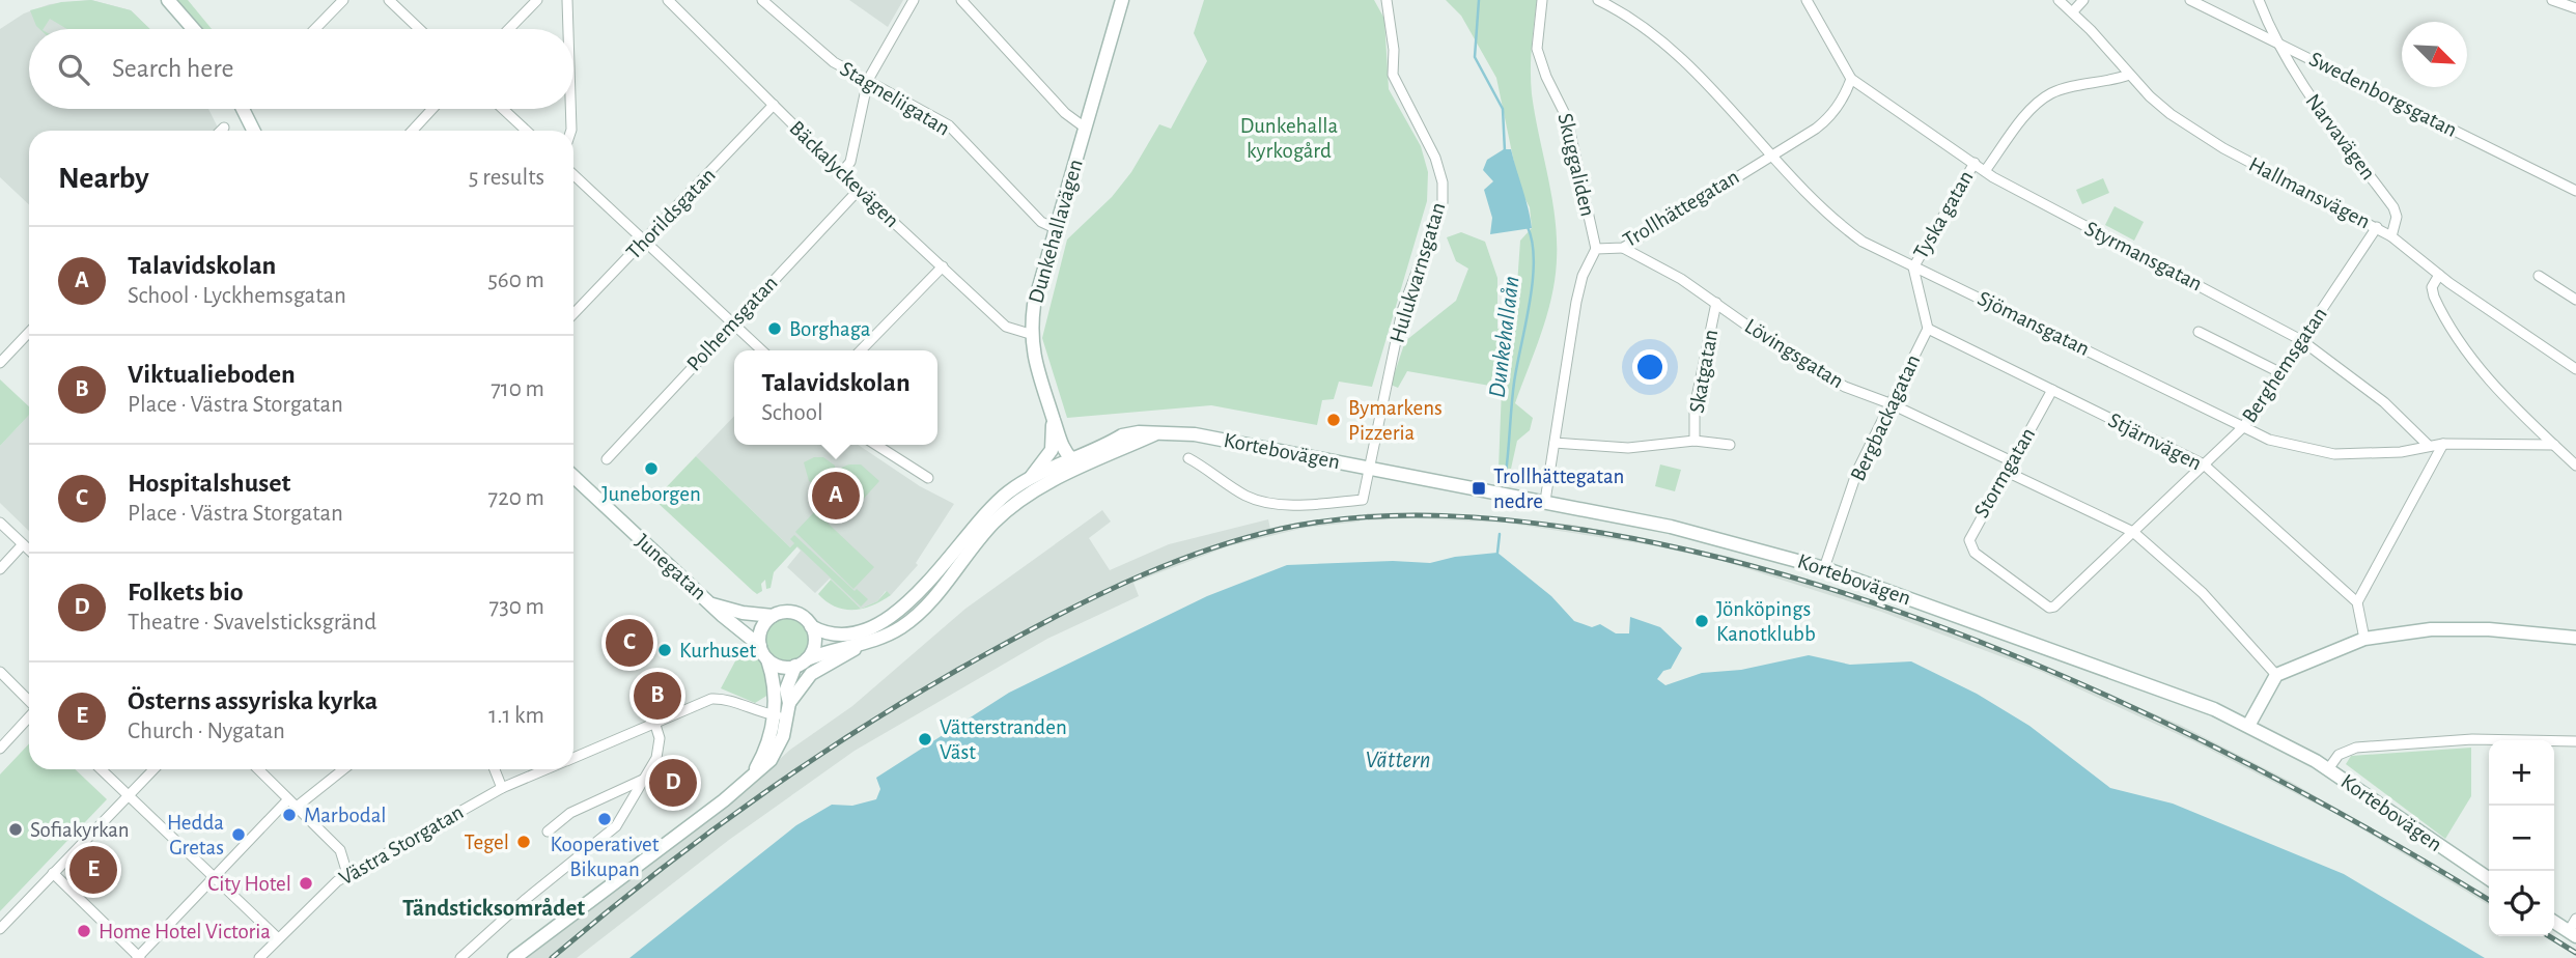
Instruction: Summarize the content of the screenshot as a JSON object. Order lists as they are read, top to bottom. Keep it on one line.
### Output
{"streets":{"street":["Swedenborgsgatan","Stagneliigatan","Narvavägen","Skuggaliden","Bäckalyckevägen","Hallmansvägen","Trollhättegatan","Thorildsgatan","Tyska gatan","Dunkehallavägen","Styrmansgatan","Hulukvarnsgatan","Polhemsgatan","Sjömansgatan","Lövingsgatan","Berghemsgatan","Skatgatan","Bergbackagatan","Stjärnvägen","Kortebovägen","Stormgatan","Junegatan","Västra Storgatan"]},"crossings":[["Swedenborgsgatan","Narvavägen"],["Stagneliigatan","Dunkehallavägen"],["Narvavägen","Hallmansvägen"],["Skuggaliden","Trollhättegatan"],["Bäckalyckevägen","Thorildsgatan"],["Bäckalyckevägen","Dunkehallavägen"],["Bäckalyckevägen","Polhemsgatan"],["Hallmansvägen","Tyska gatan"],["Hallmansvägen","Berghemsgatan"],["Trollhättegatan","Styrmansgatan"],["Trollhättegatan","Sjömansgatan"],["Trollhättegatan","Lövingsgatan"],["Trollhättegatan","Kortebovägen"],["Tyska gatan","Styrmansgatan"],["Tyska gatan","Sjömansgatan"],["Tyska gatan","Bergbackagatan"],["Dunkehallavägen","Kortebovägen"],["Styrmansgatan","Sjömansgatan"],["Styrmansgatan","Berghemsgatan"],["Hulukvarnsgatan","Kortebovägen"],["Sjömansgatan","Berghemsgatan"],["Sjömansgatan","Bergbackagatan"],["Lövingsgatan","Skatgatan"],["Lövingsgatan","Bergbackagatan"],["Lövingsgatan","Stormgatan"],["Berghemsgatan","Stjärnvägen"],["Berghemsgatan","Stormgatan"],["Bergbackagatan","Stjärnvägen"],["Bergbackagatan","Kortebovägen"],["Stjärnvägen","Stormgatan"],["Kortebovägen","Junegatan"]],"districts":["Tändsticksområdet"],"water":["Dunkehallaån","Vättern"],"parks":["Dunkehalla kyrkogård"],"places":{"other":["Borghaga","Bymarkens Pizzeria","Juneborgen","Jönköpings Kanotklubb","Kurhuset","Vätterstranden Väst","Marbodal","Kooperativet Bikupan","Sofiakyrkan","Hedda Gretas","Tegel","City Hotel","Home Hotel Victoria"],"transit":["Trollhättegatan nedre"]},"north":"bottom right","page":{"search":"Search here","heading":["Nearby","5 results"],"list":[{"mark":"A","name":"Talavidskolan","note":"School · Lyckhemsgatan","value":"560 m"},{"mark":"B","name":"Viktualieboden","note":"Place · Västra Storgatan","value":"710 m"},{"mark":"C","name":"Hospitalshuset","note":"Place · Västra Storgatan","value":"720 m"},{"mark":"D","name":"Folkets bio","note":"Theatre · Svavelsticksgränd","value":"730 m"},{"mark":"E","name":"Österns assyriska kyrka","note":"Church · Nygatan","value":"1.1 km"}],"popup":["Talavidskolan","School"],"pins":["A","C","B","D","E"],"map_buttons":["+","−"]}}
